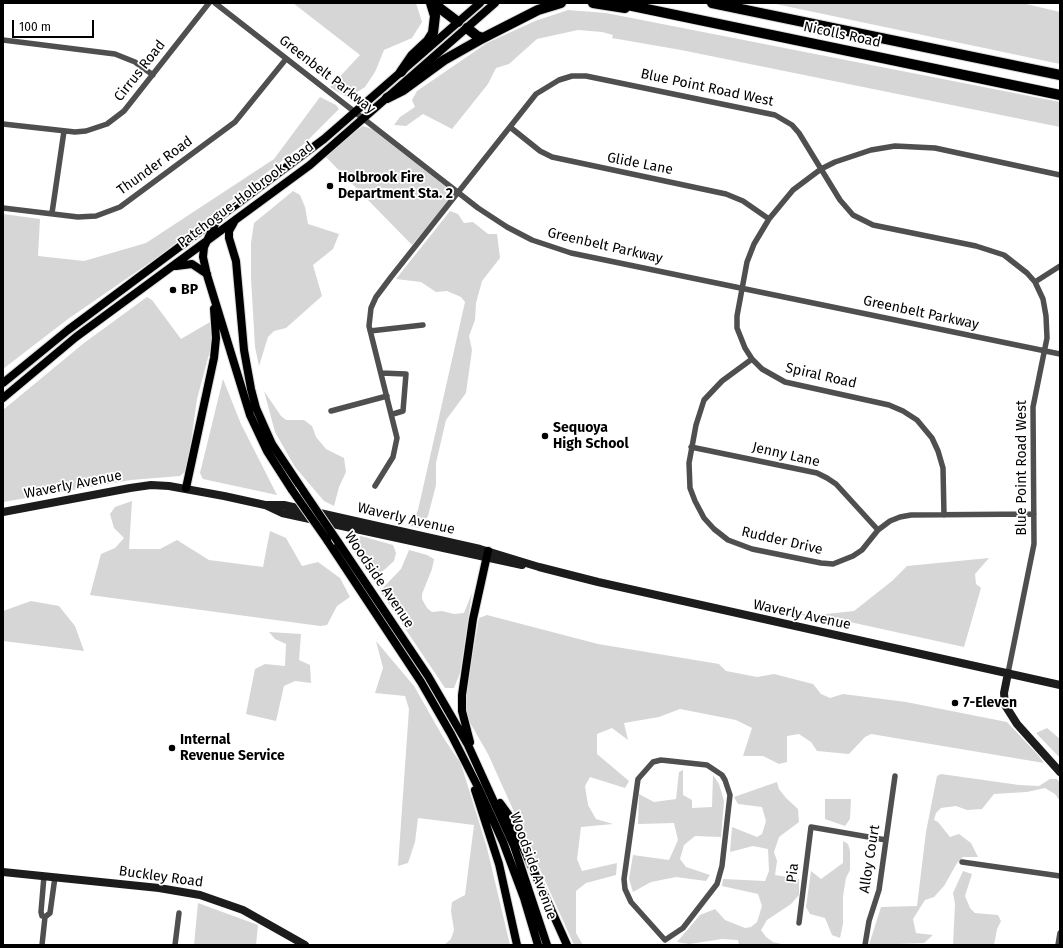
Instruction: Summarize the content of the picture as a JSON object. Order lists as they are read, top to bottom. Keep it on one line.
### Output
{"streets":{"highway":["Nicolls Road"],"main road":["Patchogue-Holbrook Road","Woodside Avenue"],"street":["Cirrus Road","Greenbelt Parkway","Blue Point Road West","Glide Lane","Thunder Road","Spiral Road","Jenny Lane","Waverly Avenue","Rudder Drive","Alloy Court","Pia","Buckley Road"]},"crossings":[["Greenbelt Parkway","Blue Point Road West"],["Greenbelt Parkway","Thunder Road"],["Greenbelt Parkway","Patchogue-Holbrook Road"],["Greenbelt Parkway","Spiral Road"],["Blue Point Road West","Glide Lane"],["Blue Point Road West","Spiral Road"],["Blue Point Road West","Waverly Avenue"],["Blue Point Road West","Rudder Drive"],["Glide Lane","Spiral Road"],["Patchogue-Holbrook Road","Woodside Avenue"],["Spiral Road","Rudder Drive"],["Jenny Lane","Rudder Drive"],["Alloy Court","Pia"]],"places":["Holbrook Fire Department Sta. 2","BP","Sequoya High School","7-Eleven","Internal Revenue Service"],"scale_bar":"100 m"}
